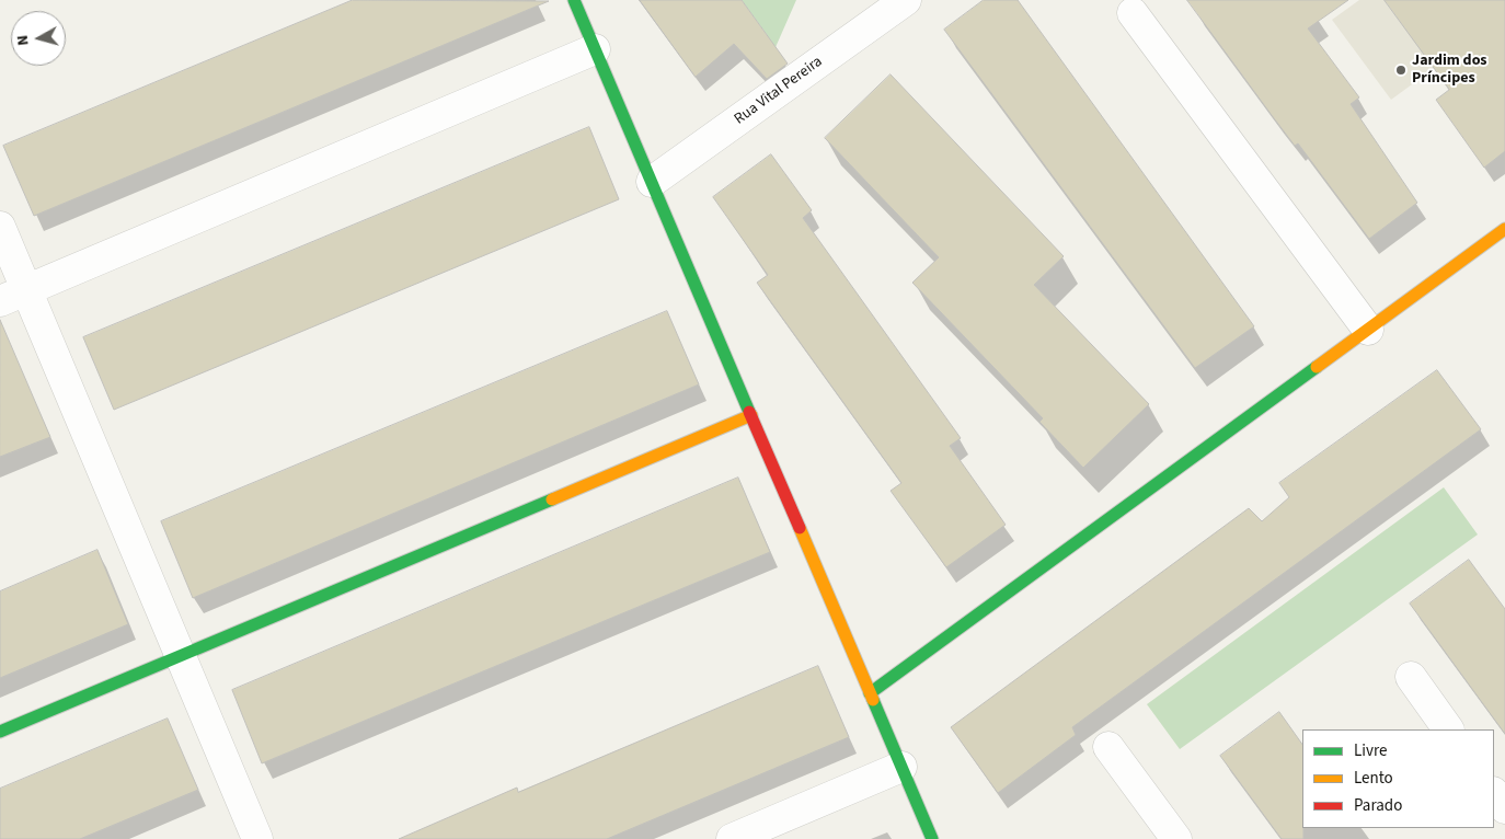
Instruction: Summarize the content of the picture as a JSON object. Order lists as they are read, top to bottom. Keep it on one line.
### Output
{"streets":{"street":["Rua Vital Pereira"]},"places":["Jardim dos Príncipes"],"legend":["Livre","Lento","Parado"],"north":"left"}
